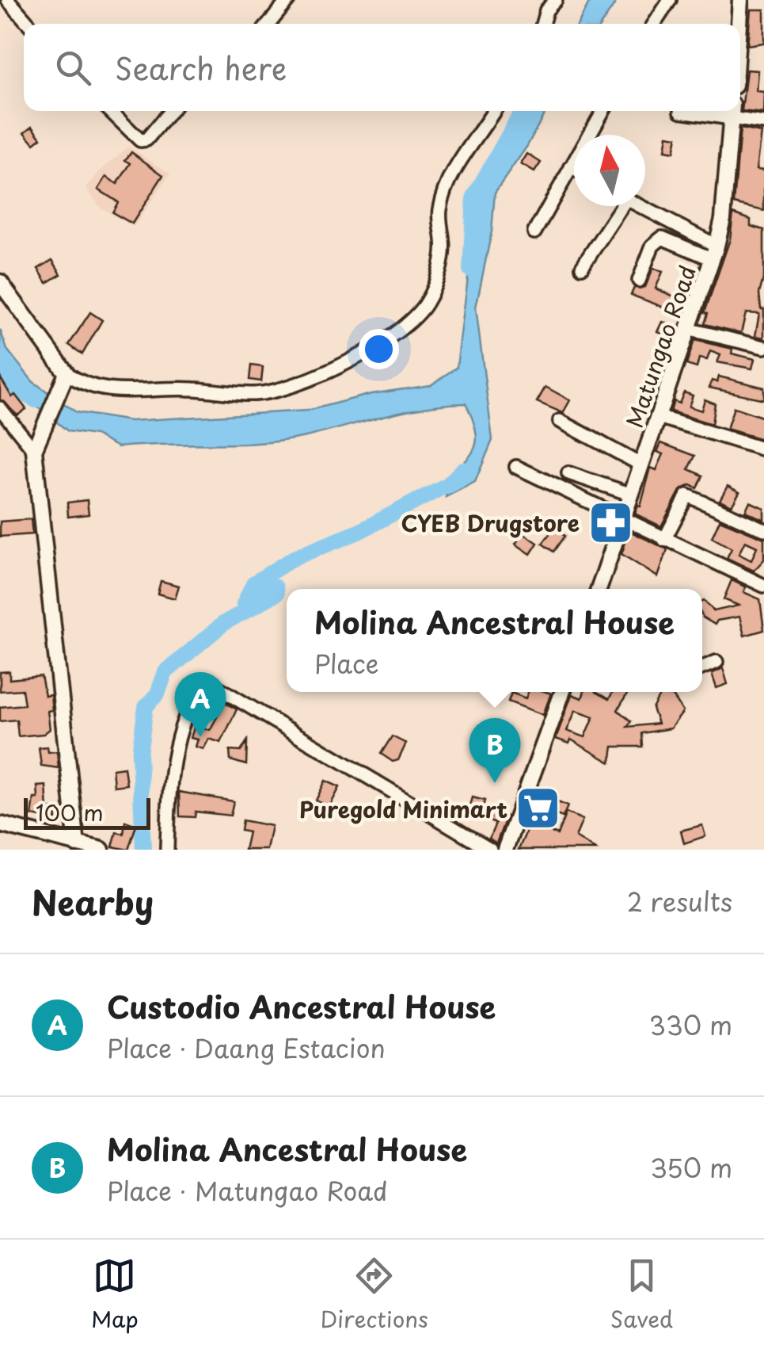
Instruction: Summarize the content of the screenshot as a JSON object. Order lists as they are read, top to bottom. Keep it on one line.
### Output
{"streets":{"main road":["Matungao Road"]},"places":{"pharmacy":["CYEB Drugstore"],"supermarket":["Puregold Minimart"]},"scale_bar":"100 m","north":"top","page":{"search":"Search here","popup":["Molina Ancestral House","Place"],"pins":["A","B"],"scale":"100 m","heading":["Nearby","2 results"],"list":[{"mark":"A","name":"Custodio Ancestral House","note":"Place · Daang Estacion","value":"330 m"},{"mark":"B","name":"Molina Ancestral House","note":"Place · Matungao Road","value":"350 m"}],"nav":["Map","Directions","Saved"]}}
